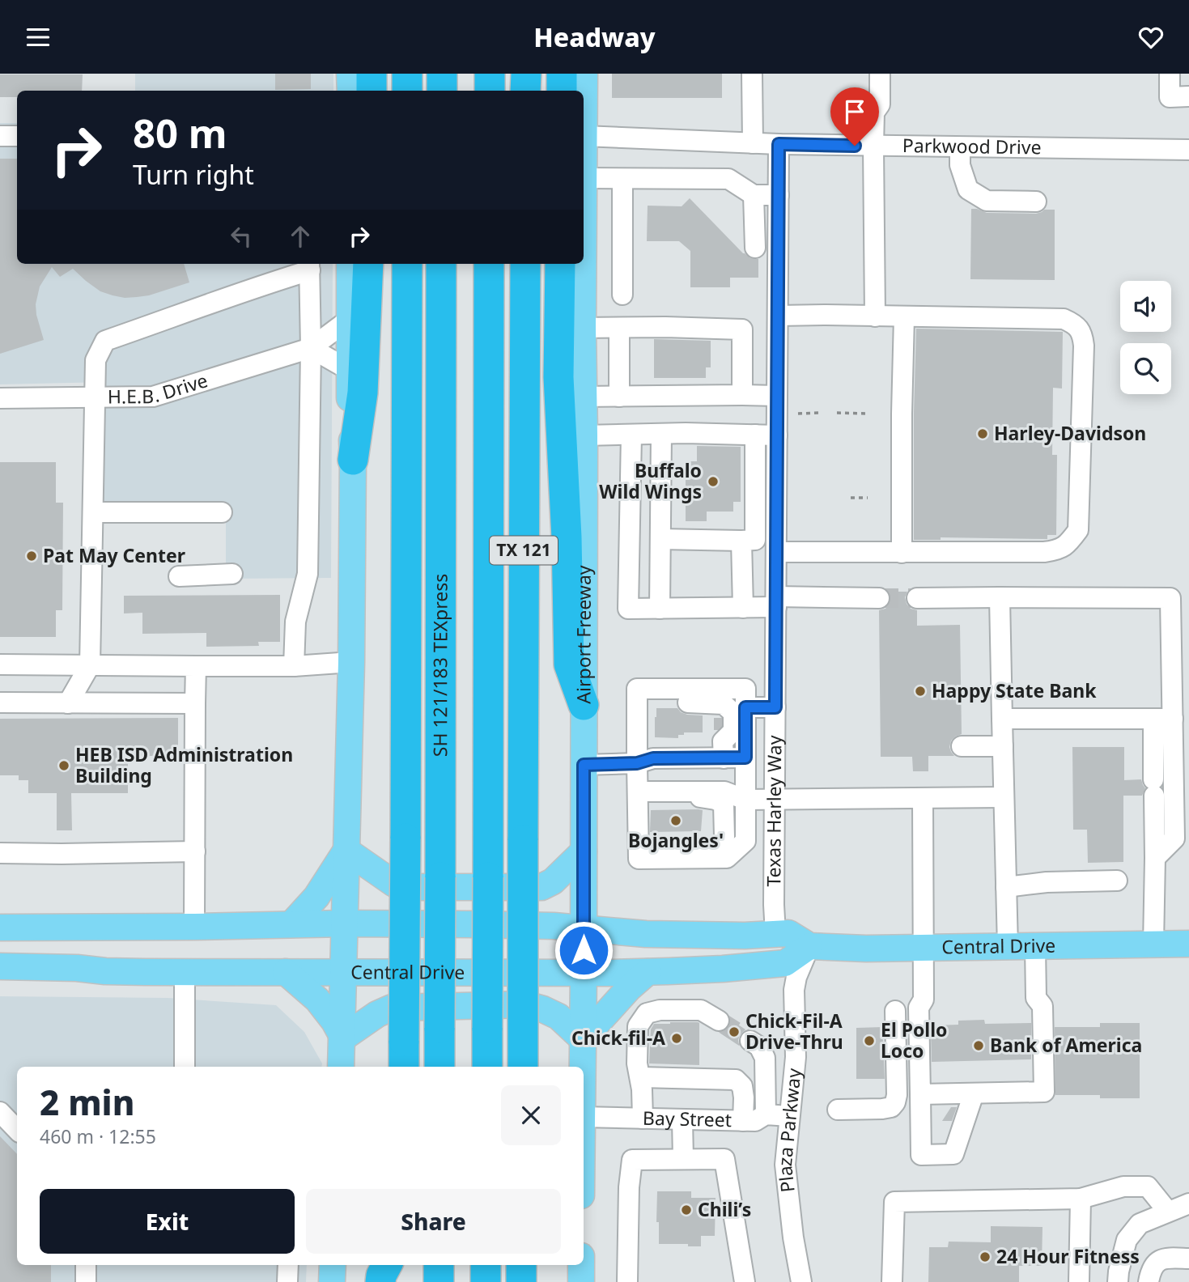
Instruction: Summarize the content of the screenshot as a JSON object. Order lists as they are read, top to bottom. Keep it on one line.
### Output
{"streets":{"highway":["TX 121","SH 121/183 TEXpress"],"main road":["Airport Freeway","Central Drive"],"street":["Parkwood Drive","H.E.B. Drive","Texas Harley Way","Bay Street","Plaza Parkway"]},"crossings":[["Parkwood Drive","Airport Freeway"],["Parkwood Drive","Texas Harley Way"],["Airport Freeway","Central Drive"],["Texas Harley Way","Central Drive"],["Central Drive","Plaza Parkway"],["Bay Street","Plaza Parkway"]],"places":["Harley-Davidson","Buffalo Wild Wings","Pat May Center","Happy State Bank","HEB ISD Administration Building","Bojangles'","Chick-Fil-A Drive-Thru","Chick-fil-A","El Pollo Loco","Bank of America","Chili’s","24 Hour Fitness"],"page":{"header":"Headway","turn":["80 m","Turn right"],"heading":["2 min","460 m · 12:55"],"buttons":["Exit","Share"]}}
